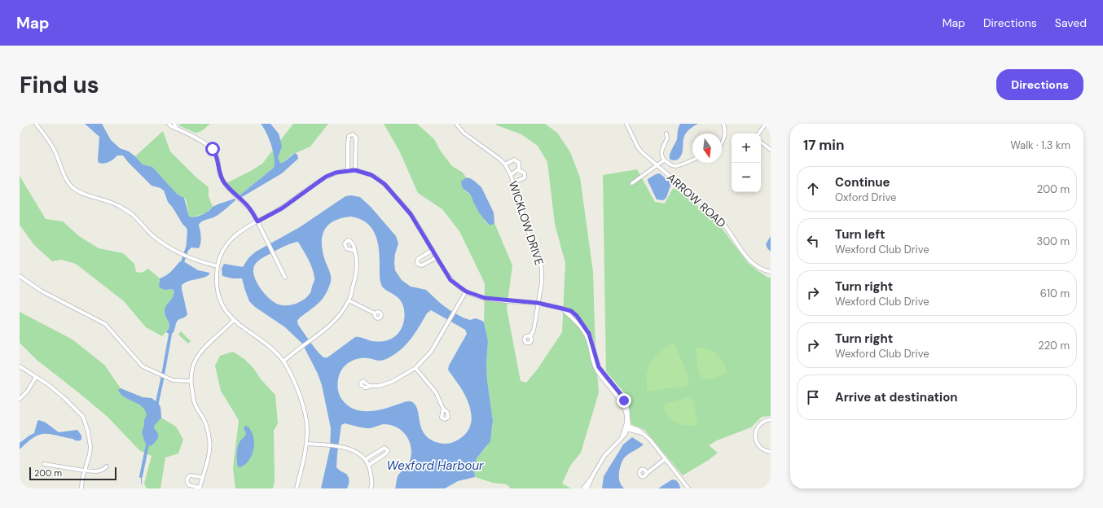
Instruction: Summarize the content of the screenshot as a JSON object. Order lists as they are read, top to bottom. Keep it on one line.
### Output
{"streets":{"street":["ARROW ROAD","WICKLOW DRIVE"]},"water":["Wexford Harbour"],"scale_bar":"200 m","north":"bottom","page":{"header":"Map","nav":["Map","Directions","Saved"],"buttons":"Directions","title":"Find us","heading":["17 min","Walk · 1.3 km"],"map_buttons":["+","−"],"list":[["Continue","Oxford Drive","200 m"],["Turn left","Wexford Club Drive","300 m"],["Turn right","Wexford Club Drive","610 m"],["Turn right","Wexford Club Drive","220 m"],"Arrive at destination"],"scale":"200 m"}}
